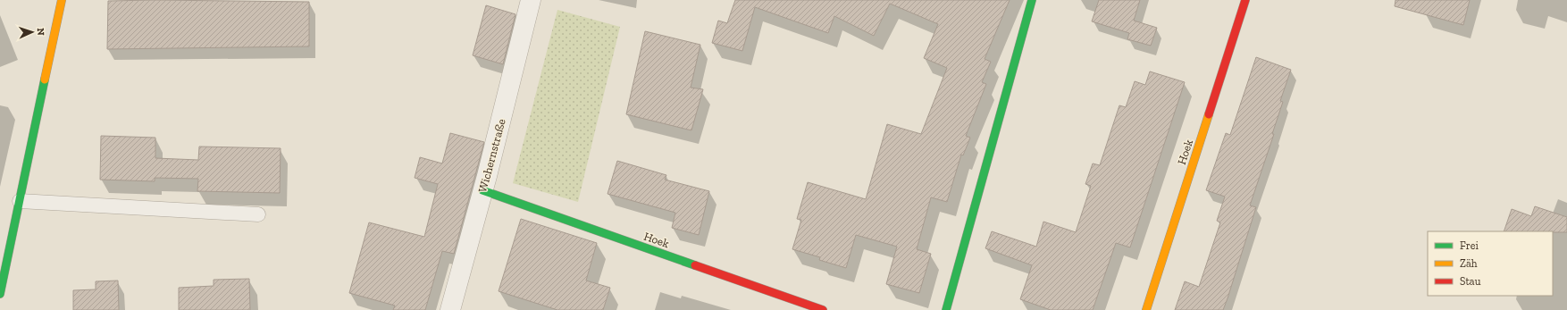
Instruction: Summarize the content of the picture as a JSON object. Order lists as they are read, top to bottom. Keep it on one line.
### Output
{"streets":{"street":["Hoek","Wichernstraße"]},"crossings":[["Hoek","Wichernstraße"]],"legend":["Frei","Zäh","Stau"],"north":"right"}
